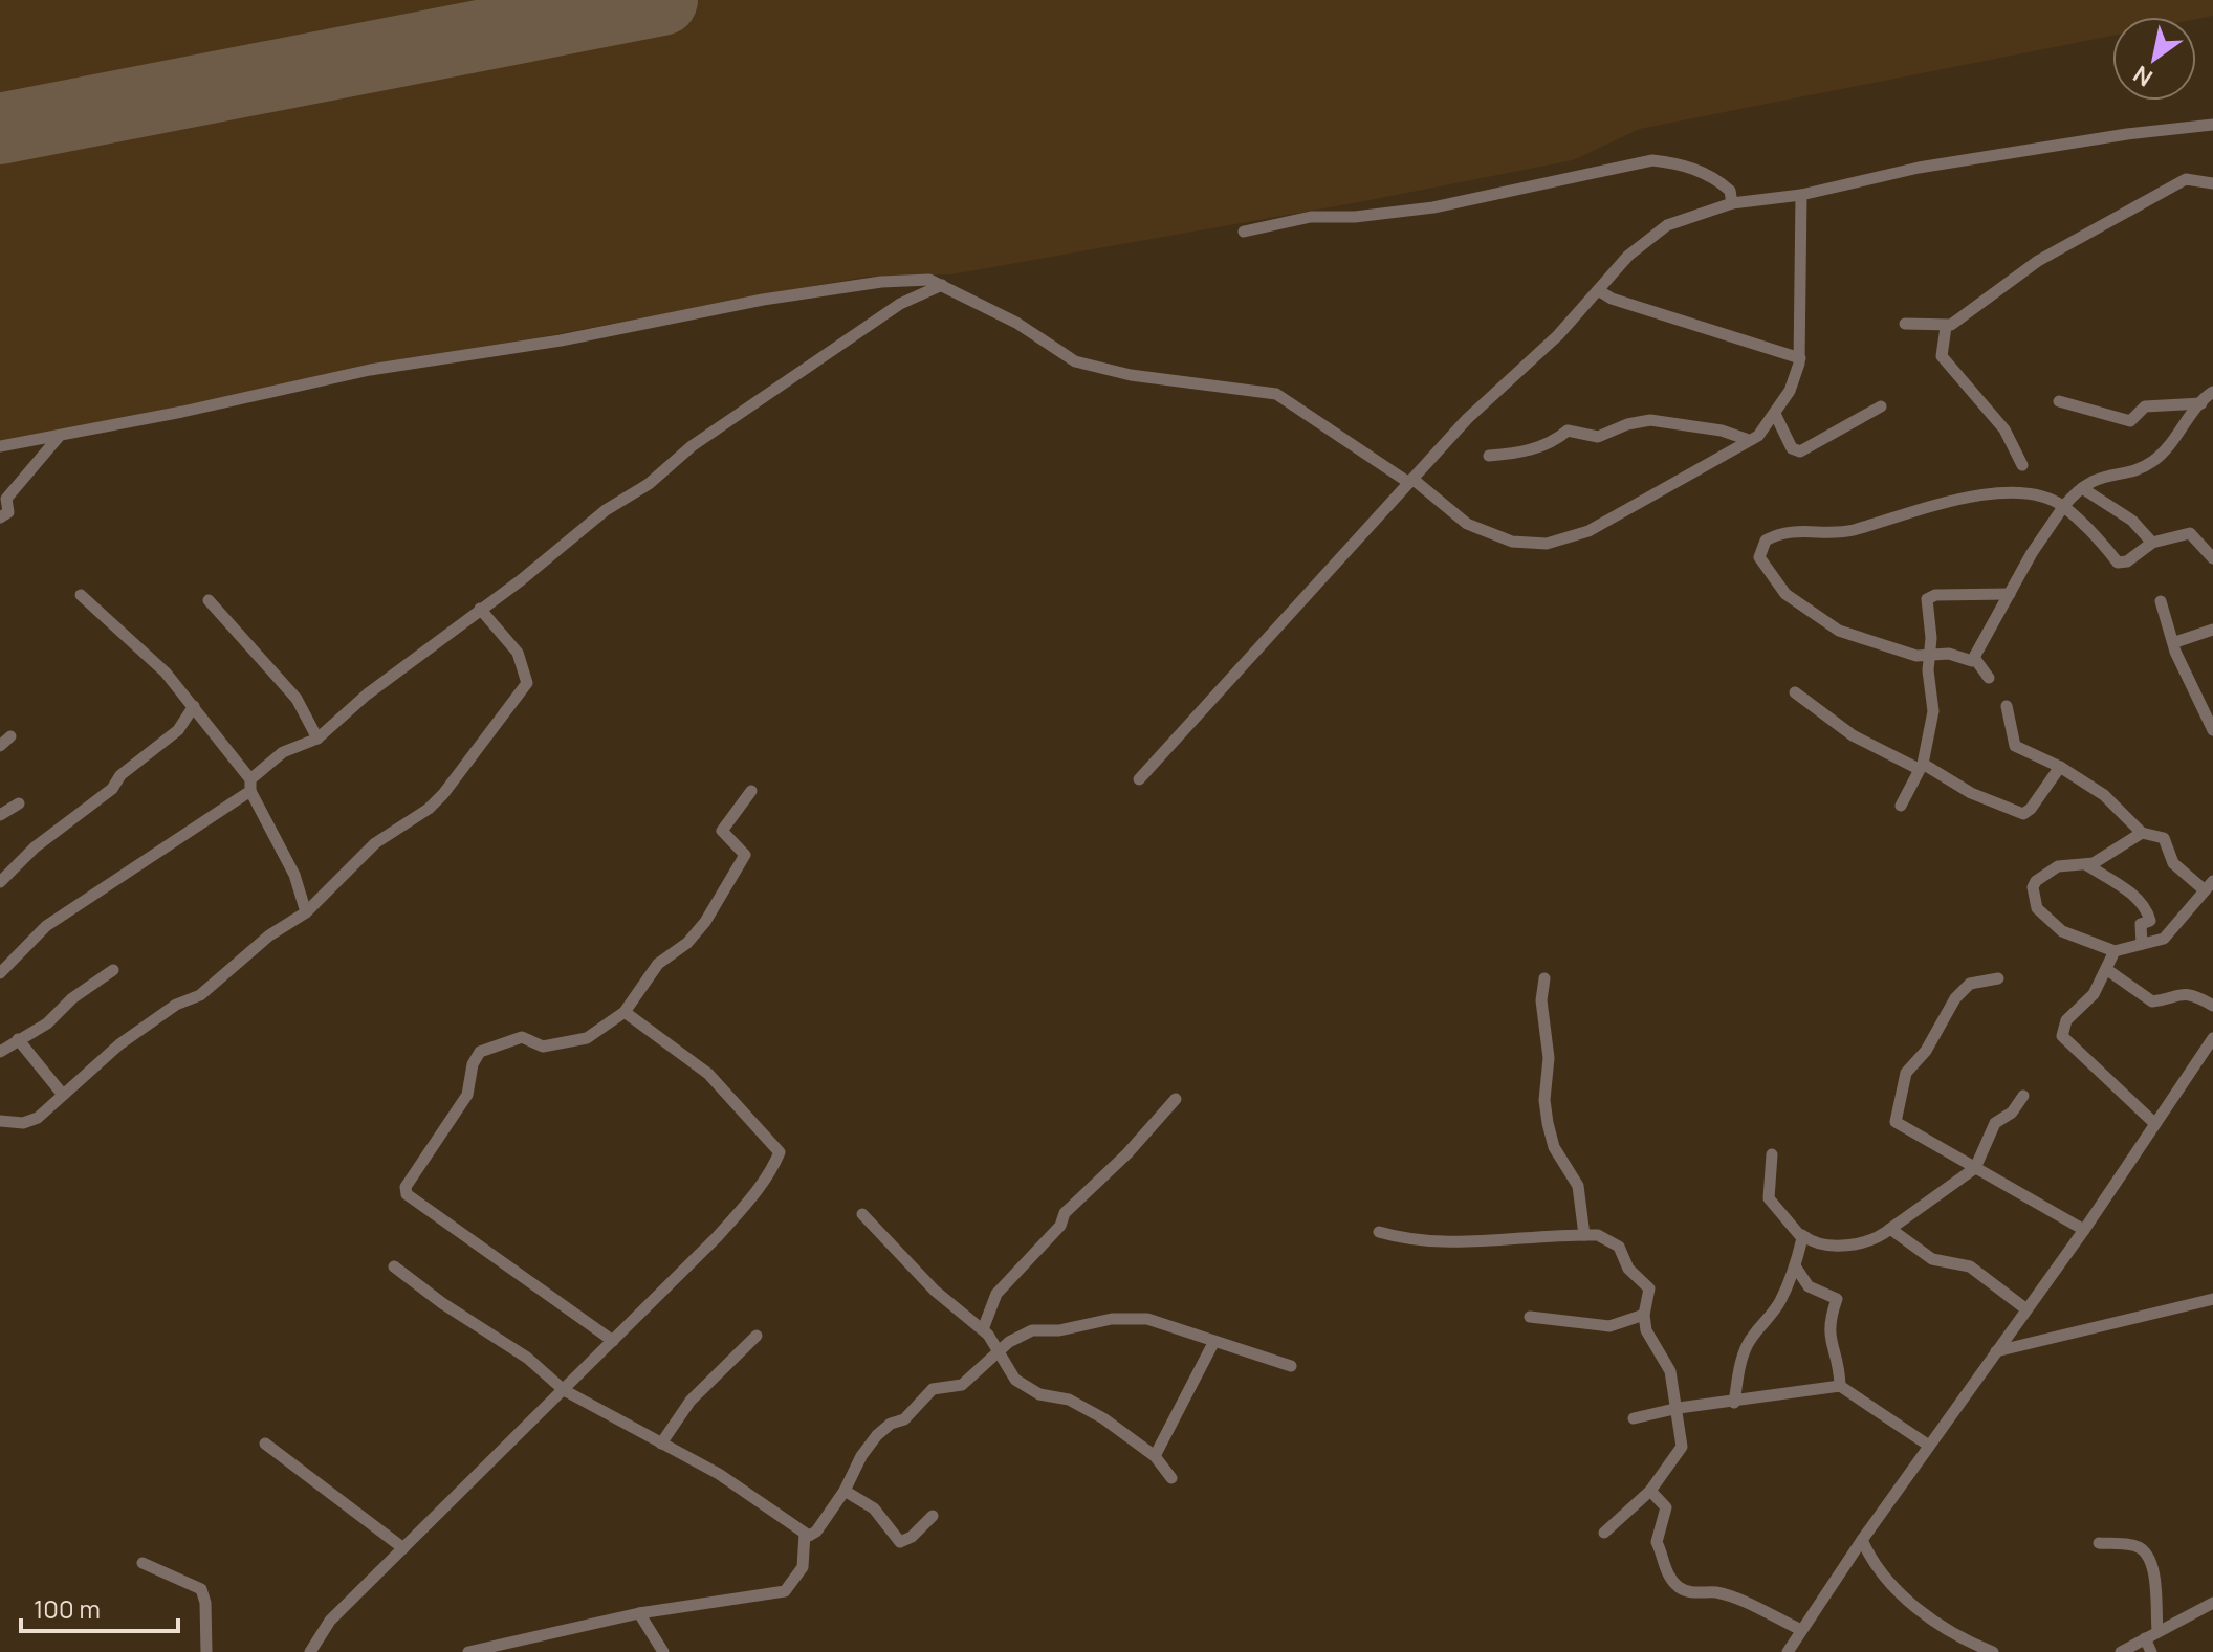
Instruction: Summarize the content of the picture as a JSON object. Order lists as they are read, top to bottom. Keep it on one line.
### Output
{"scale_bar":"100 m","north":"bottom left"}
